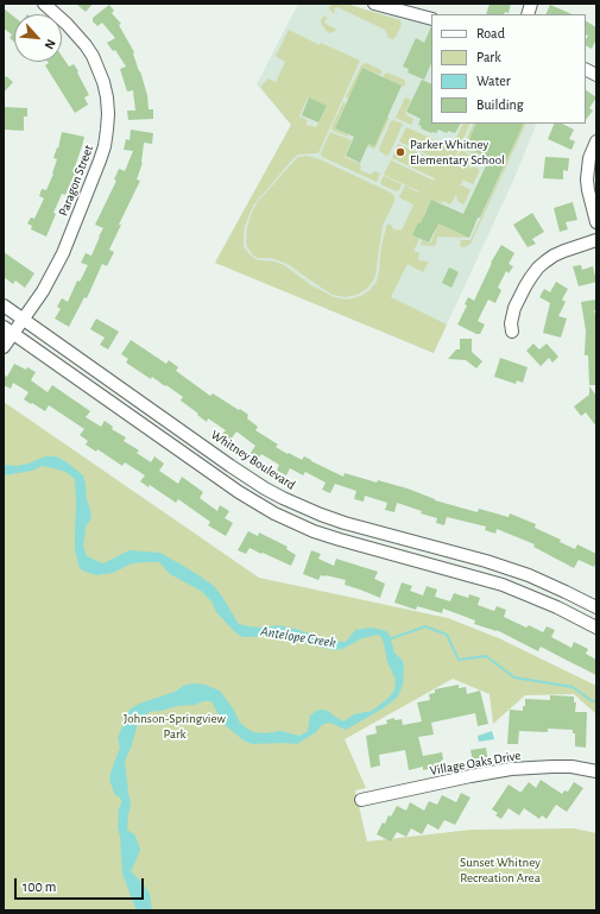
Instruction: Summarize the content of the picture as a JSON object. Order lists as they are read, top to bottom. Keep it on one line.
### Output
{"streets":{"street":["Paragon Street","Whitney Boulevard","Village Oaks Drive"]},"crossings":[["Paragon Street","Whitney Boulevard"]],"water":["Antelope Creek"],"parks":["Johnson-Springview Park","Sunset Whitney Recreation Area"],"places":["Parker Whitney Elementary School"],"legend":["Road","Park","Water","Building"],"scale_bar":"100 m","north":"bottom right"}
